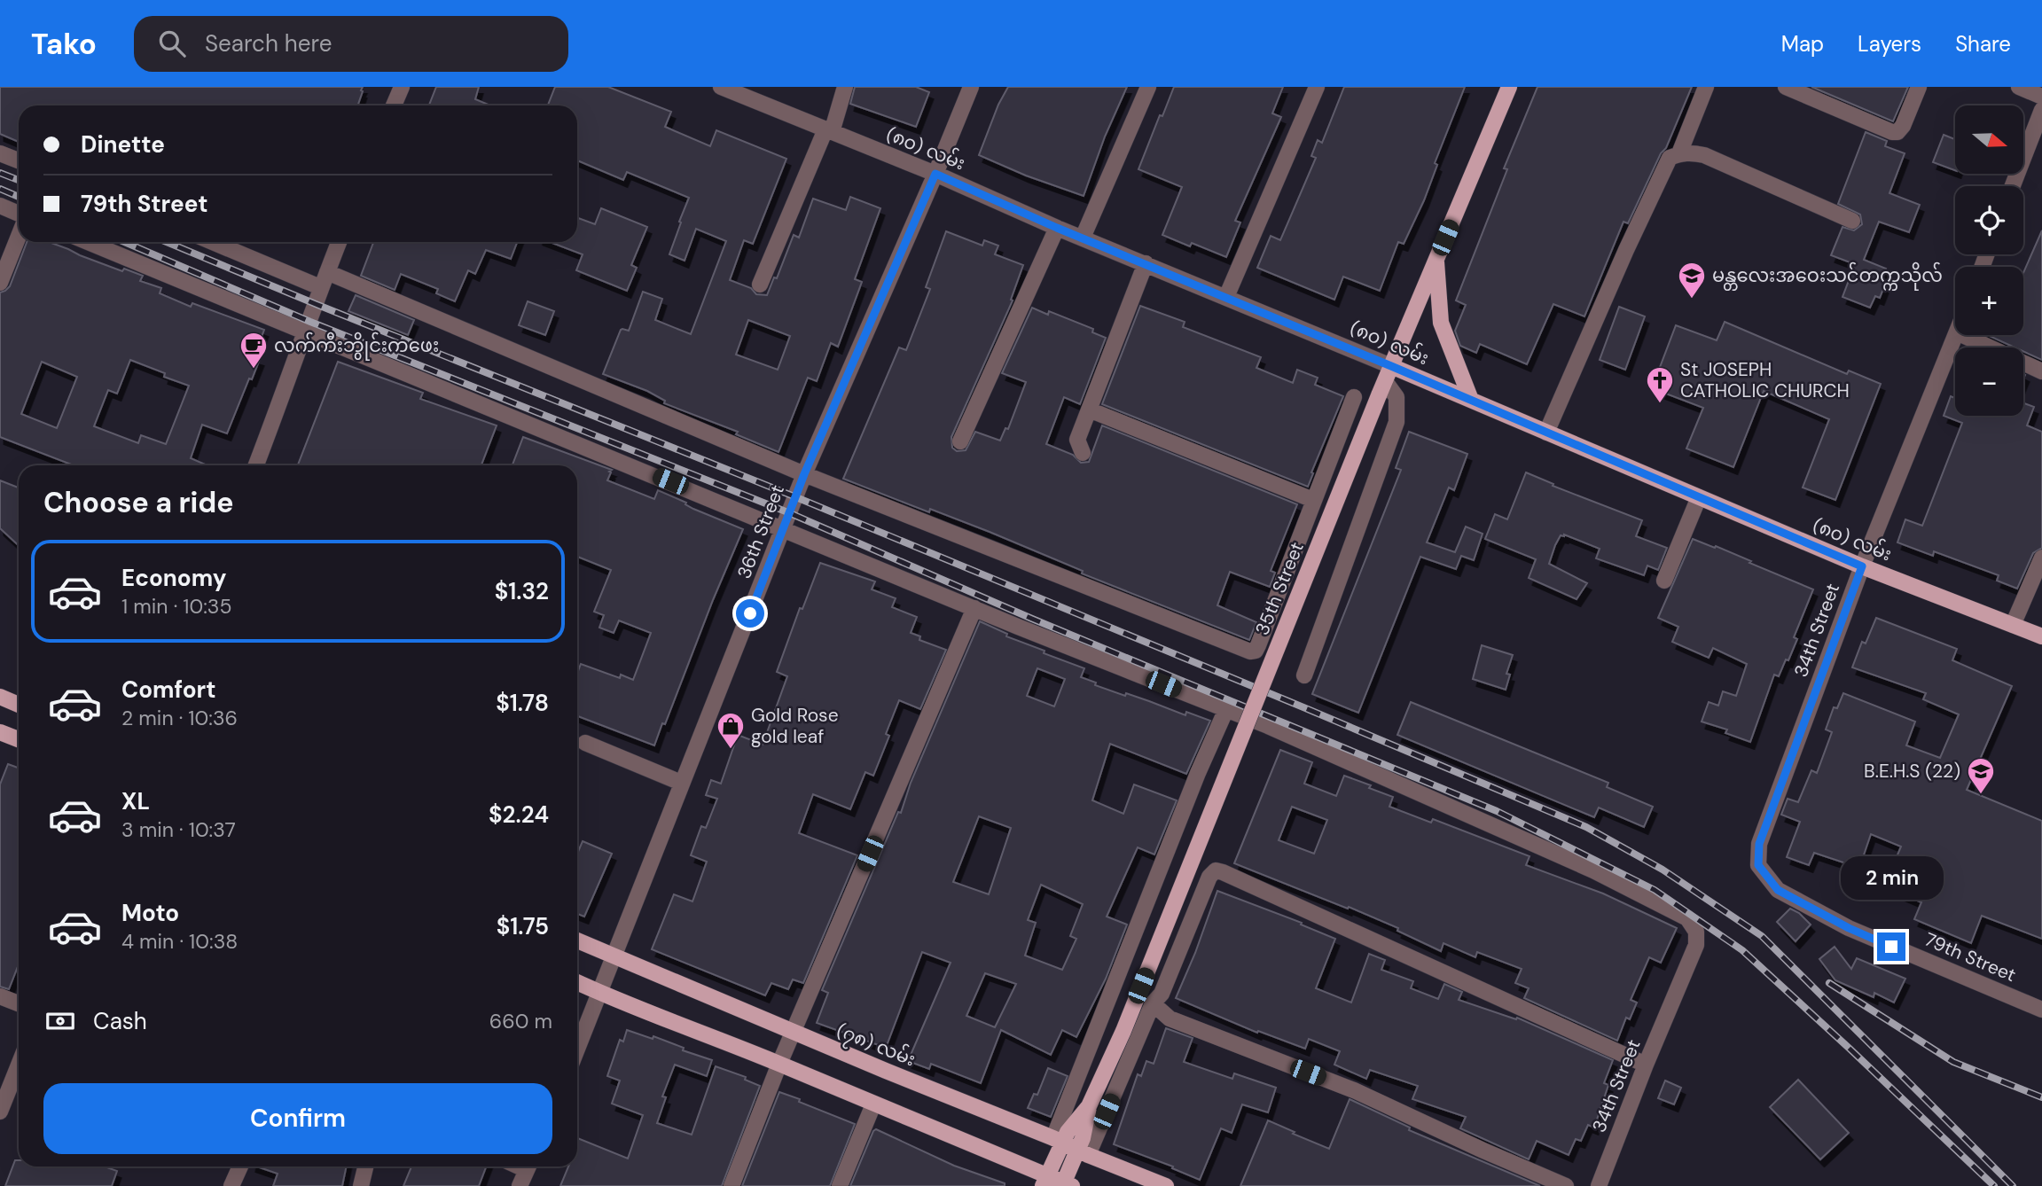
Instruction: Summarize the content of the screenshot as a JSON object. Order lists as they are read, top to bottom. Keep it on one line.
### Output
{"streets":{"main road":["(၈၀) လမ်း","35th Street","(၇၈) လမ်း"],"street":["36th Street","34th Street","79th Street"]},"crossings":[["(၈၀) လမ်း","36th Street"],["(၈၀) လမ်း","35th Street"],["(၈၀) လမ်း","34th Street"],["36th Street","(၇၈) လမ်း"],["35th Street","(၇၈) လမ်း"],["34th Street","79th Street"]],"places":{"school or university":["မန္တလေးအဝေးသင်တက္ကသိုလ်","B.E.H.S (22)"],"cafe":["လက်ကီးဘွိုင်းကဖေး"],"church":["St JOSEPH CATHOLIC CHURCH"],"shop":["Gold Rose gold leaf"]},"north":"right","page":{"header":"Tako","search":"Search here","nav":["Map","Layers","Share"],"map_buttons":["+","−"],"banner":["Dinette","79th Street"],"heading":"Choose a ride","list":[{"name":"Economy","note":"1 min · 10:35","value":"$1.32"},{"name":"Comfort","note":"2 min · 10:36","value":"$1.78"},{"name":"XL","note":"3 min · 10:37","value":"$2.24"},{"name":"Moto","note":"4 min · 10:38","value":"$1.75"}],"bubble":"2 min","pay":["Cash","660 m"],"buttons":"Confirm"}}
